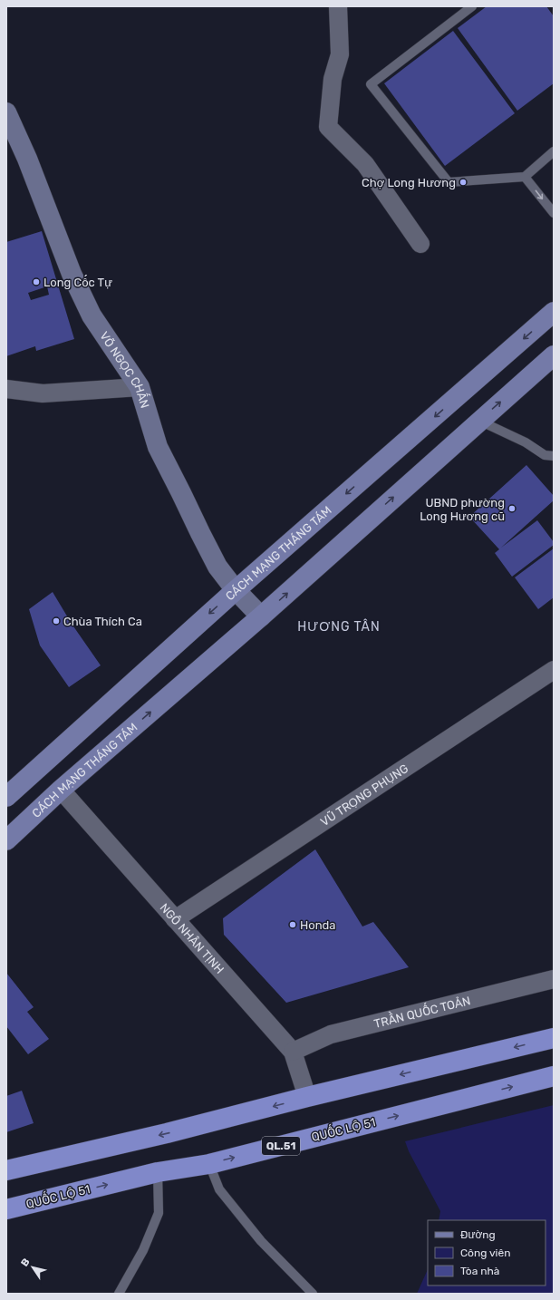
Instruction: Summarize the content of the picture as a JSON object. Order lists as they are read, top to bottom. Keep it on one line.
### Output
{"streets":{"highway":["QUỐC LỘ 51","QL.51"],"main road":["CÁCH MẠNG THÁNG TÁM"],"street":["VÕ NGỌC CHẤN","VŨ TRỌNG PHỤNG","NGÔ NHÂN TỊNH","TRẦN QUỐC TOẢN"]},"crossings":[["VÕ NGỌC CHẤN","CÁCH MẠNG THÁNG TÁM"],["CÁCH MẠNG THÁNG TÁM","NGÔ NHÂN TỊNH"],["VŨ TRỌNG PHỤNG","NGÔ NHÂN TỊNH"],["NGÔ NHÂN TỊNH","TRẦN QUỐC TOẢN"]],"districts":["HƯƠNG TÂN"],"places":["Chợ Long Hương","Long Cốc Tự","UBND phường Long Hương cũ","Chùa Thích Ca","Honda"],"legend":["Đường","Công viên","Tòa nhà"],"north":"top left"}
